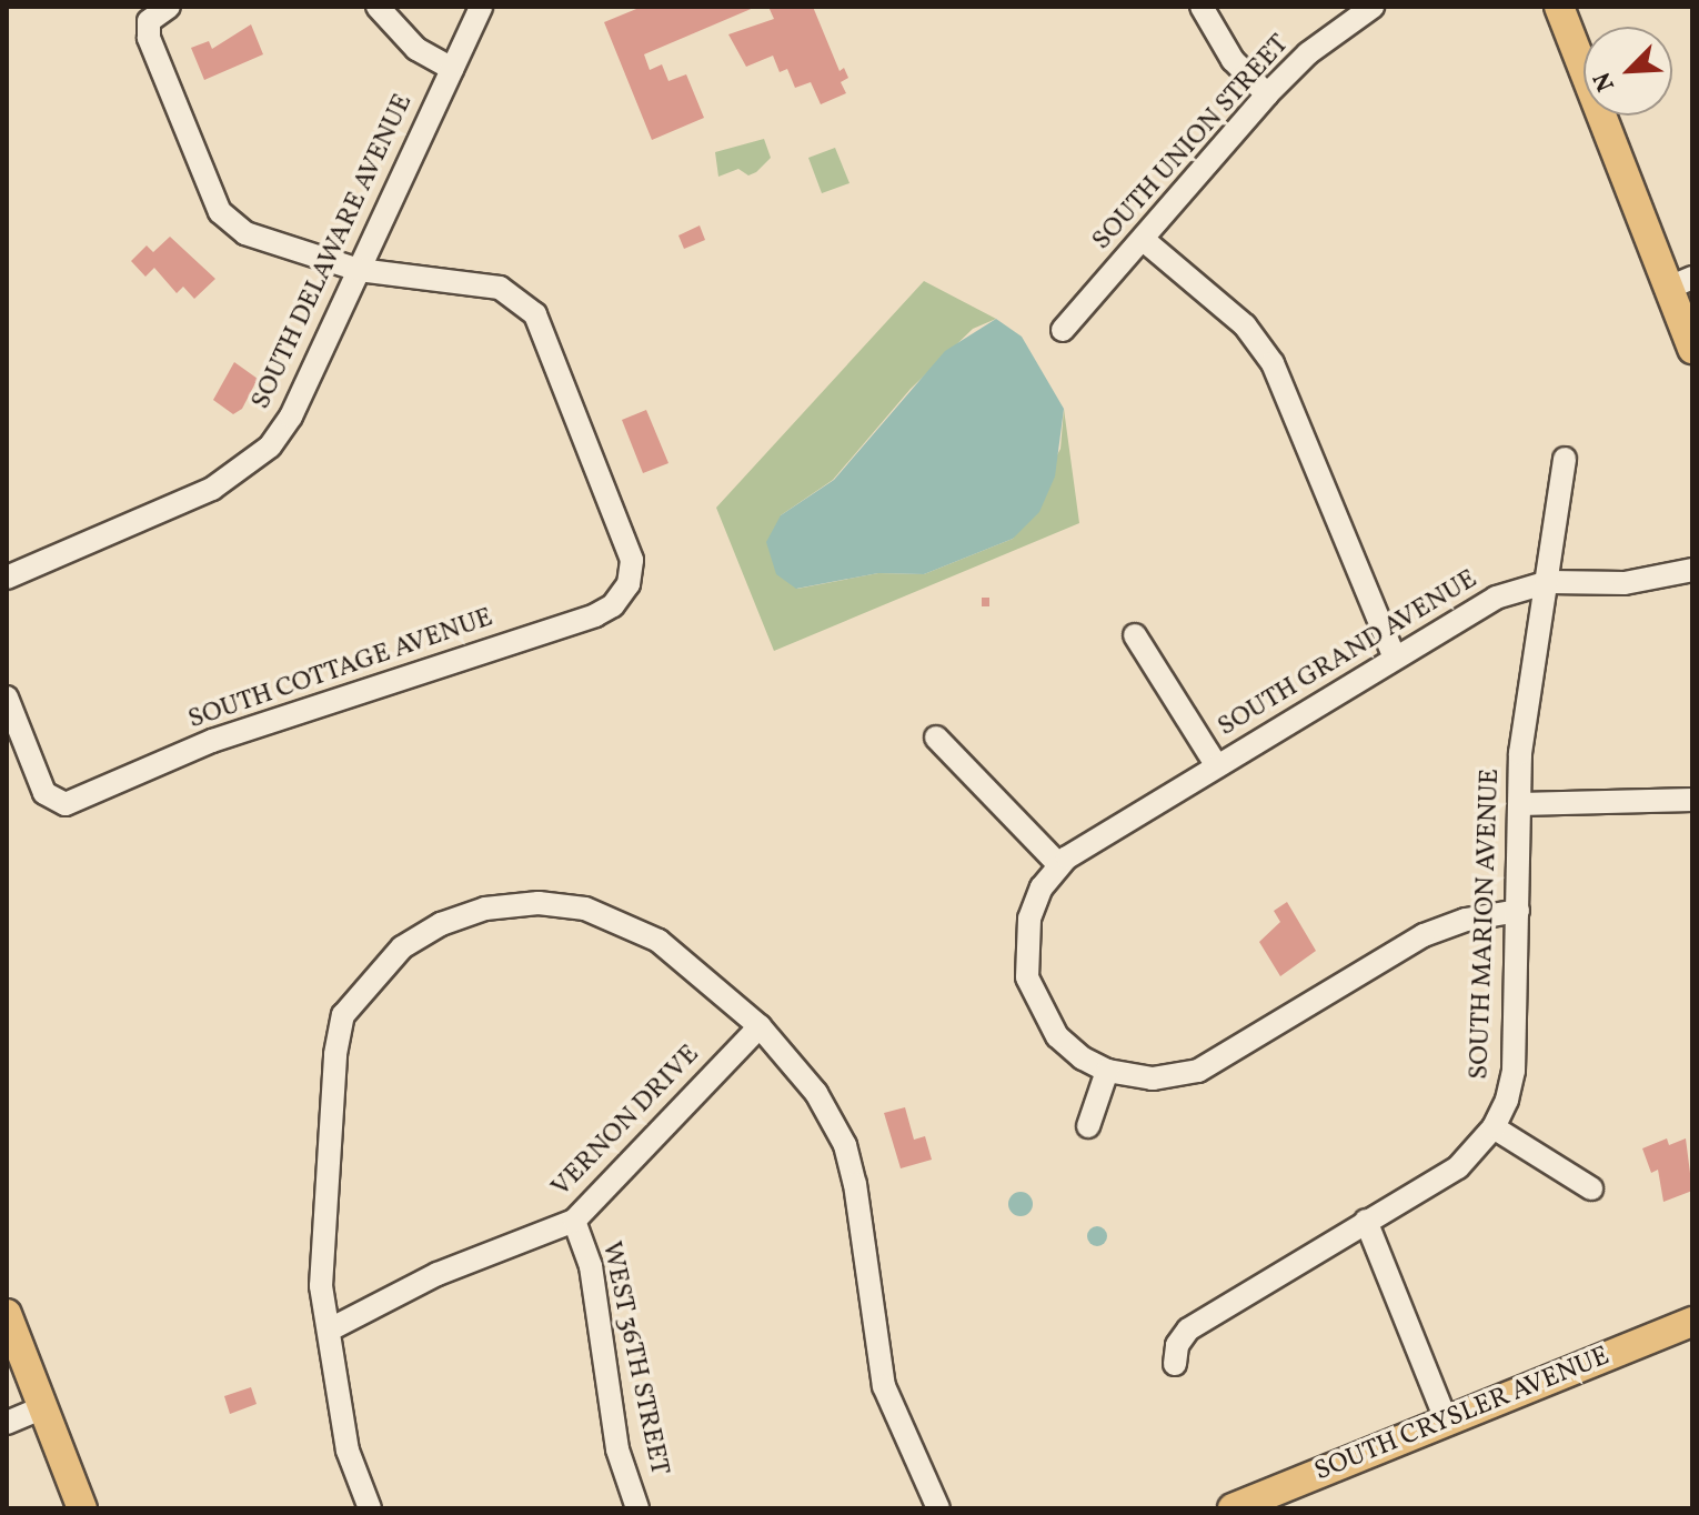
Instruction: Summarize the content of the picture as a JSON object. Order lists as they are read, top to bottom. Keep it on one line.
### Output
{"streets":{"main road":["SOUTH CRYSLER AVENUE"],"street":["SOUTH UNION STREET","SOUTH DELAWARE AVENUE","SOUTH GRAND AVENUE","SOUTH COTTAGE AVENUE","SOUTH MARION AVENUE","VERNON DRIVE","WEST 36TH STREET"]},"crossings":[["SOUTH DELAWARE AVENUE","SOUTH COTTAGE AVENUE"],["SOUTH GRAND AVENUE","SOUTH MARION AVENUE"],["VERNON DRIVE","WEST 36TH STREET"]],"north":"bottom left"}
